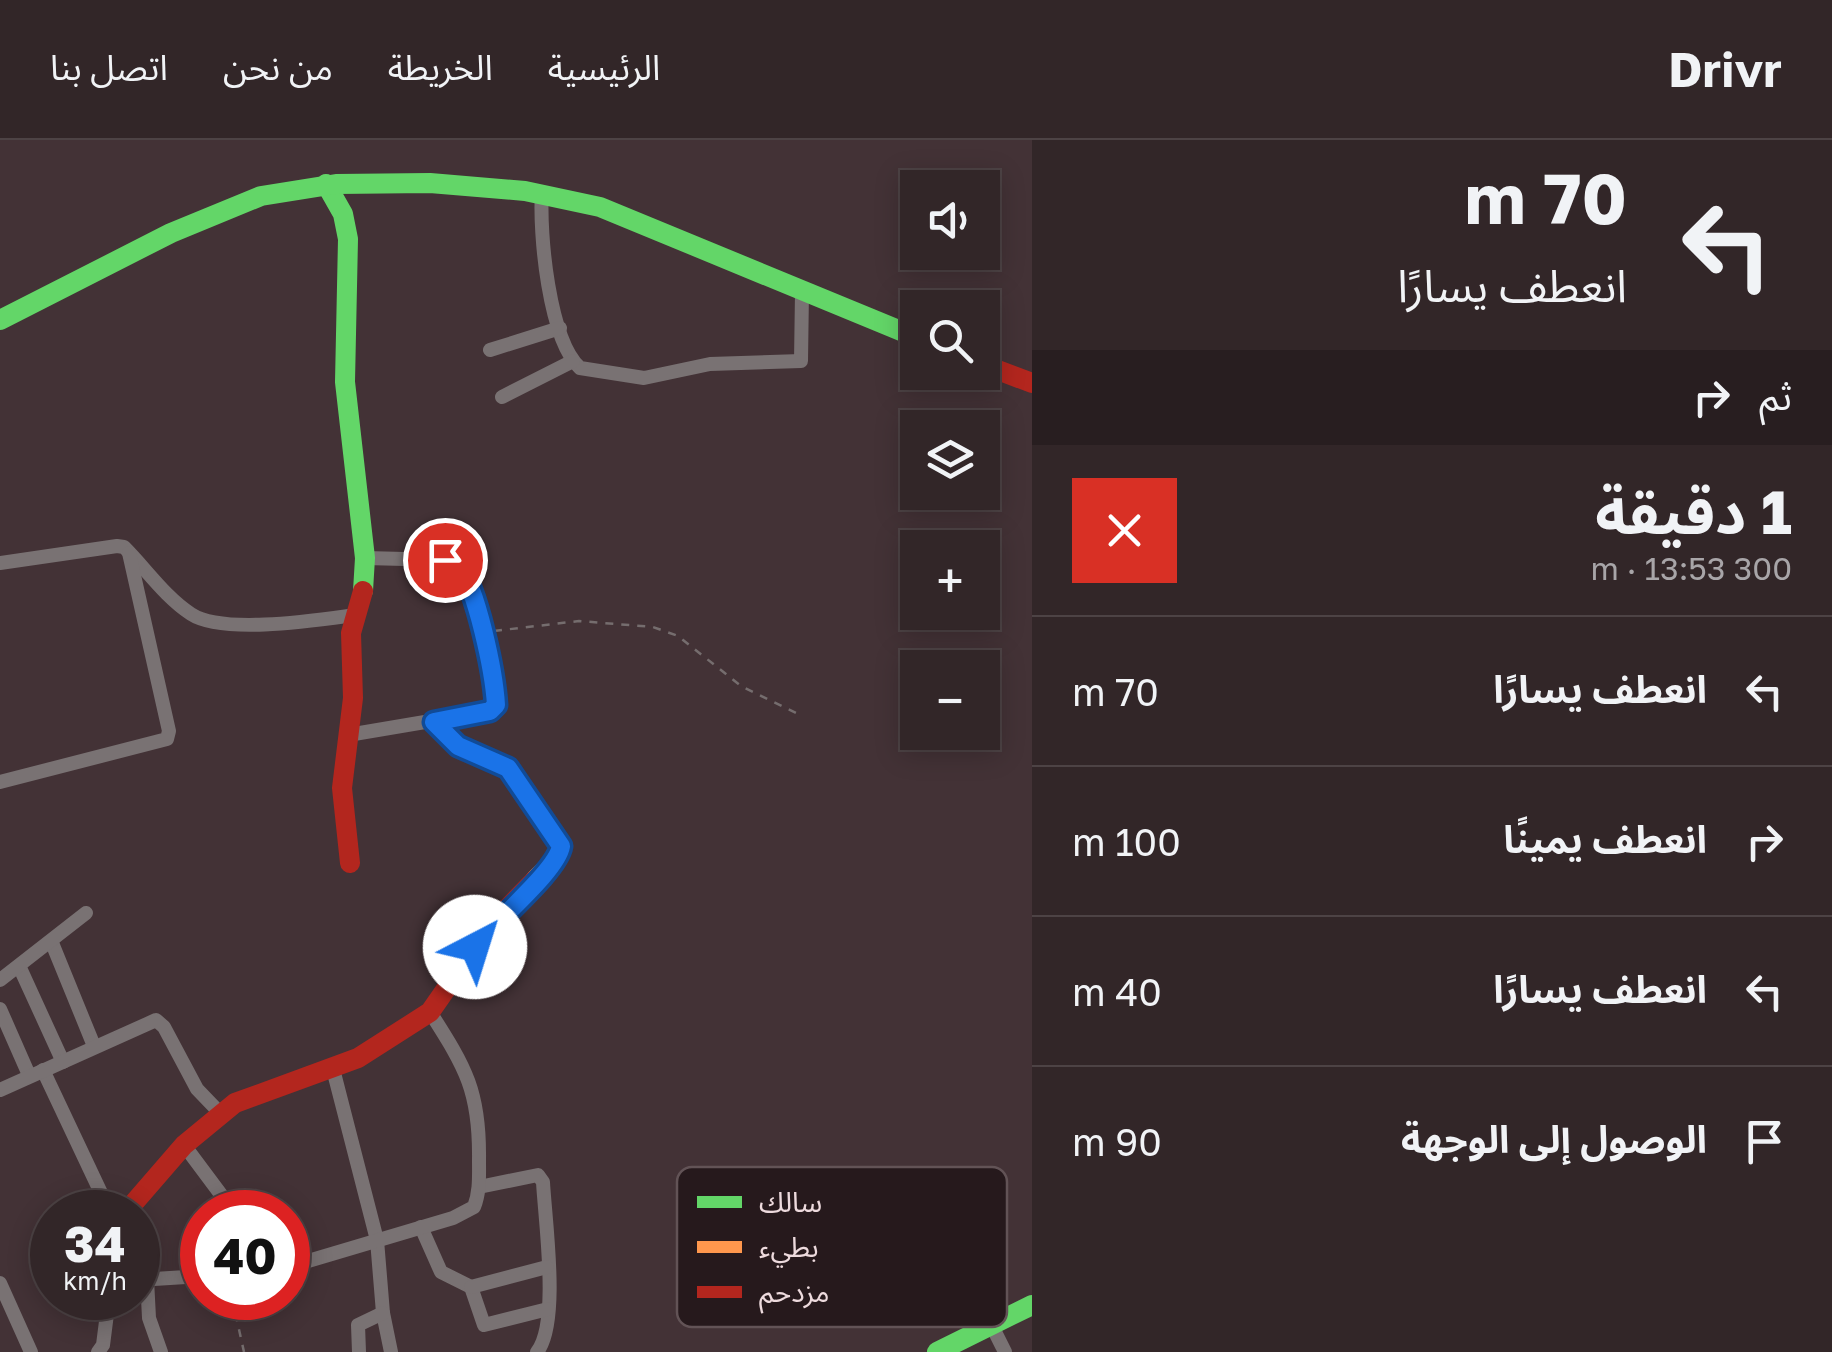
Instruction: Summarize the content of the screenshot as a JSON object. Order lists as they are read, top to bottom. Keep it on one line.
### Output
{"legend":["سالك","بطيء","مزدحم"],"page":{"header":"Drivr","nav":["الرئيسية","الخريطة","من نحن","اتصل بنا"],"turn":["70 m","انعطف يسارًا"],"map_buttons":["+","−"],"then":"ثم","heading":["1 دقيقة","300 m · 13:53"],"list":[{"name":"انعطف يسارًا","value":"70 m"},{"name":"انعطف يمينًا","value":"100 m"},{"name":"انعطف يسارًا","value":"40 m"},{"name":"الوصول إلى الوجهة","value":"90 m"}],"speed":"34 km/h","limit":"40"}}
